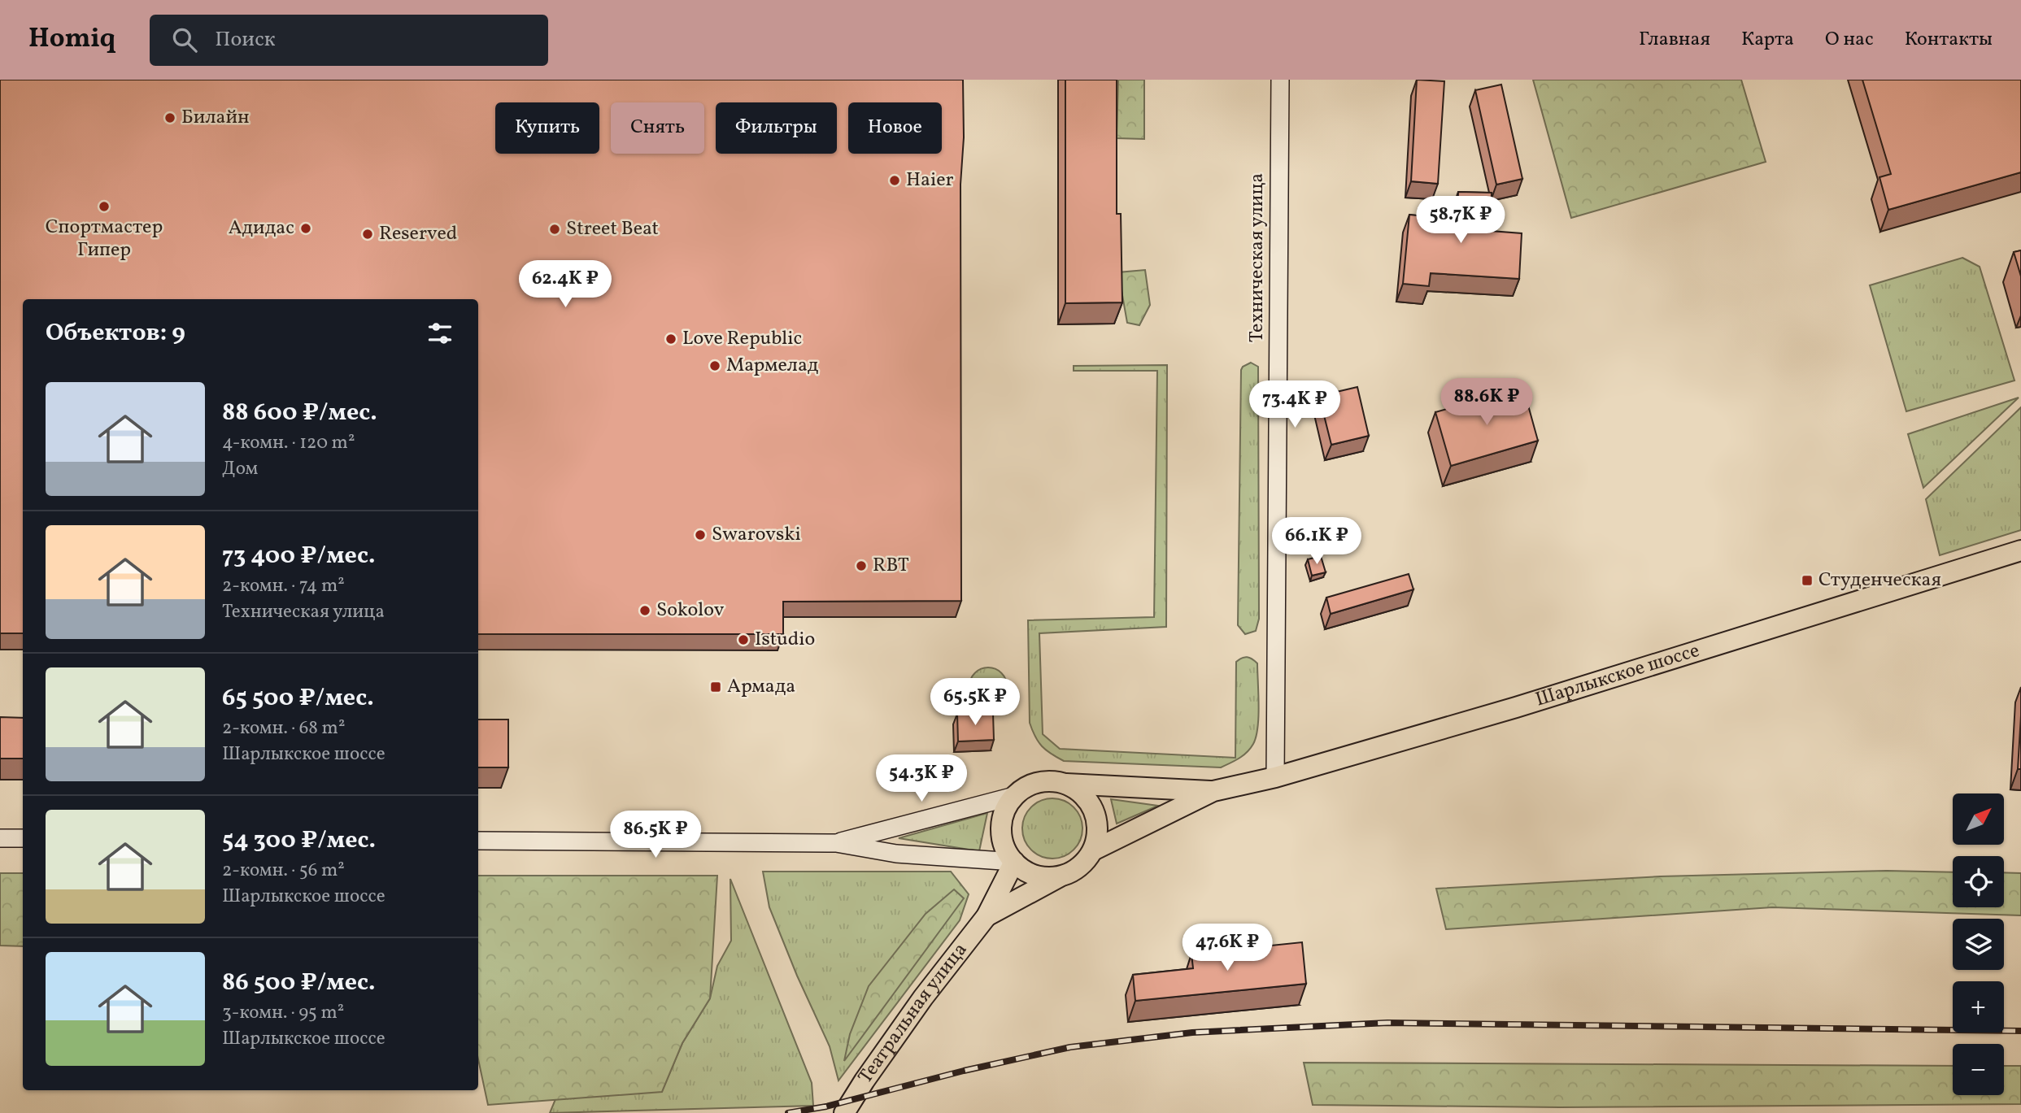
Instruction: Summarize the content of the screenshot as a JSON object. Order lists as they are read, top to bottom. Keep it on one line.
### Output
{"streets":{"main road":["Шарлыкское шоссе","Театральная улица"],"street":["Техническая улица"]},"crossings":[["Техническая улица","Шарлыкское шоссе"],["Шарлыкское шоссе","Театральная улица"]],"places":{"other":["Билайн","Haier","Спортмастер Гипер","Адидас","Street Beat","Reserved","Love Republic","Мармелад","Swarovski","RBT","Sokolov","Istudio"],"transit":["Студенческая","Армада"]},"north":"top right","page":{"header":"Homiq","search":"Поиск","nav":["Главная","Карта","О нас","Контакты"],"chip":["Купить","Снять","Фильтры","Новое"],"price":["58.7K ₽","62.4K ₽","88.6K ₽","73.4K ₽","66.1K ₽","65.5K ₽","54.3K ₽","86.5K ₽","47.6K ₽"],"heading":"Объектов: 9","list":[{"name":"88 600 ₽/мес.","note":"4-комн. · 120 m² · Дом"},{"name":"73 400 ₽/мес.","note":"2-комн. · 74 m² · Техническая улица"},{"name":"65 500 ₽/мес.","note":"2-комн. · 68 m² · Шарлыкское шоссе"},{"name":"54 300 ₽/мес.","note":"2-комн. · 56 m² · Шарлыкское шоссе"},{"name":"86 500 ₽/мес.","note":"3-комн. · 95 m² · Шарлыкское шоссе"}],"map_buttons":["+","−"]}}
